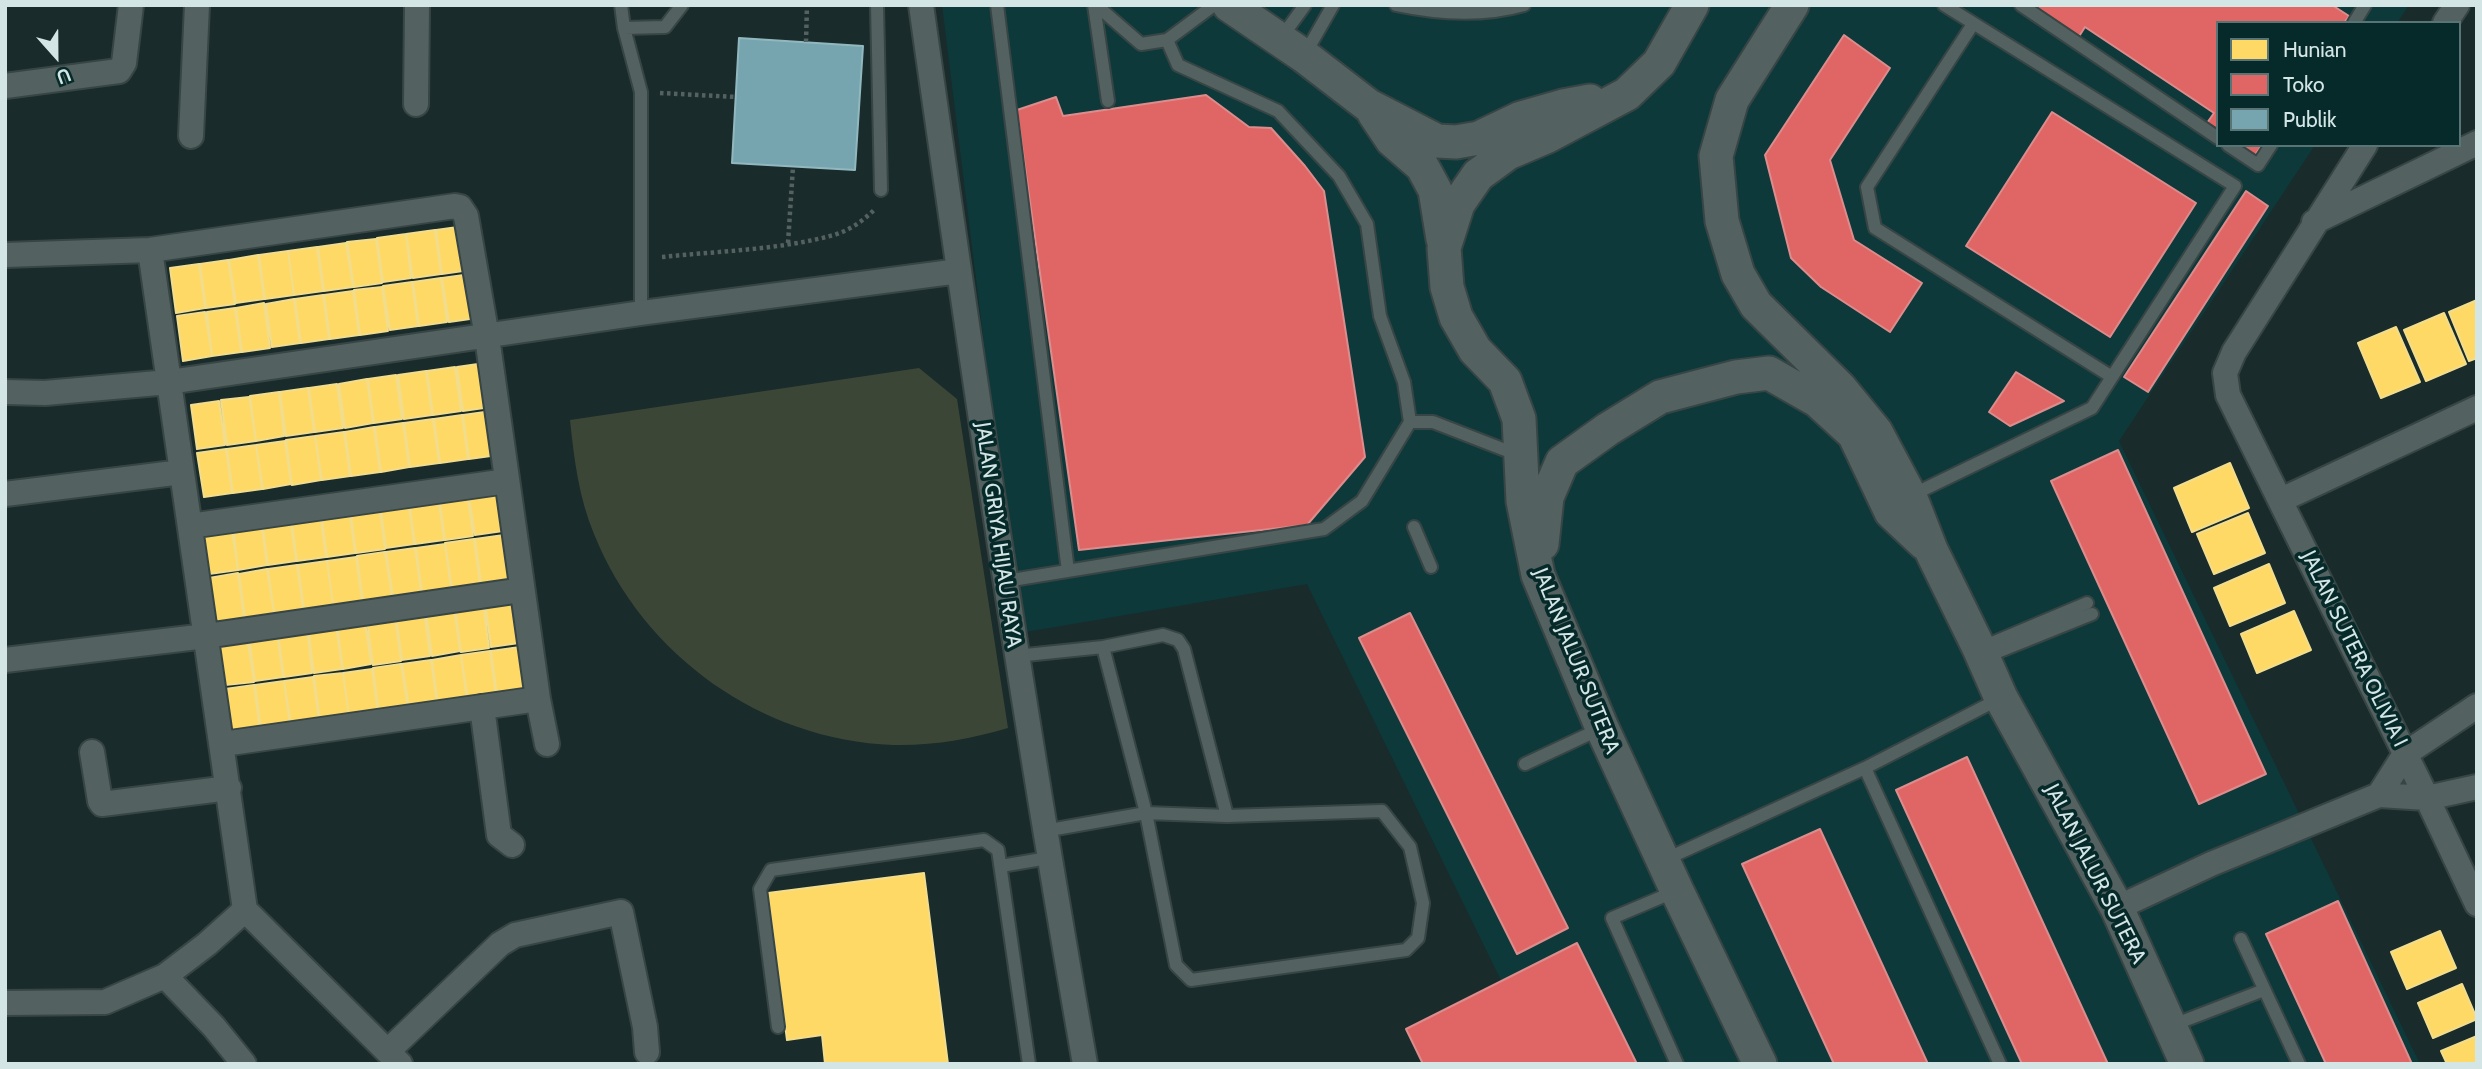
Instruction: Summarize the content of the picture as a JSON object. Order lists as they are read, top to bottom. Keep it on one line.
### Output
{"streets":{"main road":["JALAN JALUR SUTERA"],"street":["JALAN GRIYA HIJAU RAYA","JALAN SUTERA OLIVIA I"]},"legend":["Hunian","Toko","Publik"],"north":"bottom"}
